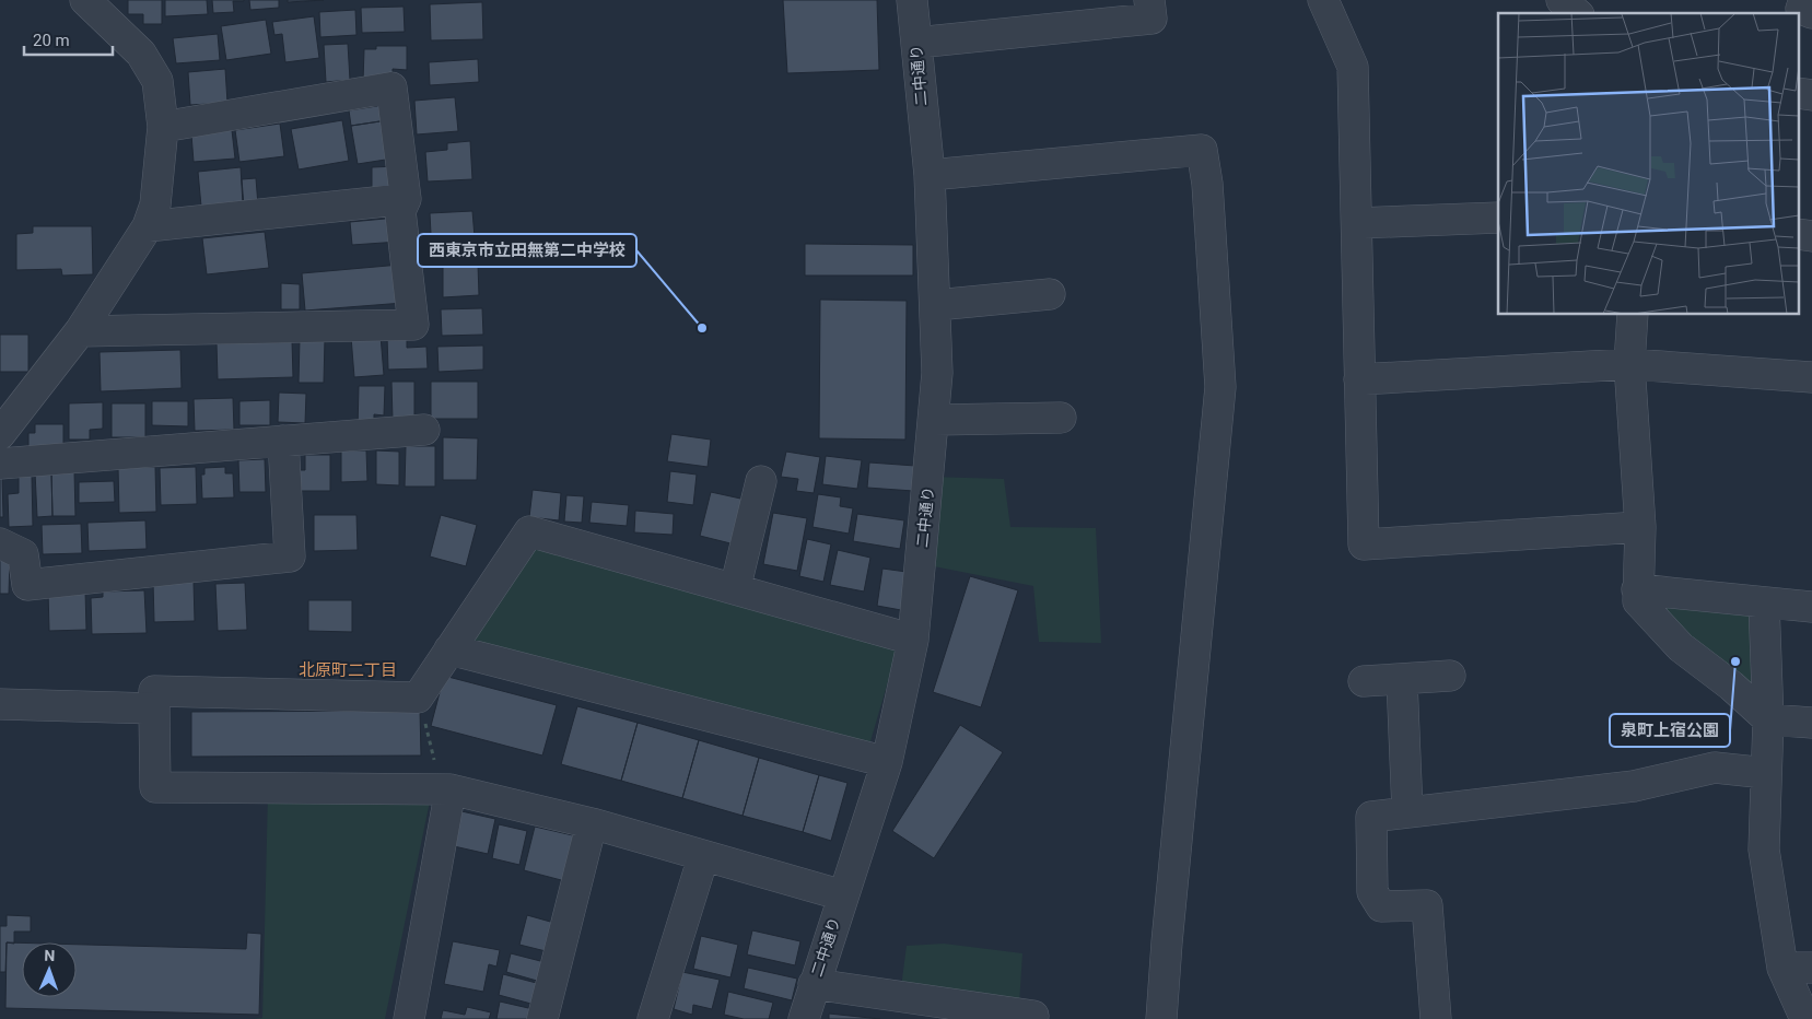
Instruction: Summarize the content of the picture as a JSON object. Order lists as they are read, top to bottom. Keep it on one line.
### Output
{"streets":{"street":["二中通り"]},"districts":["北原町二丁目"],"places":["西東京市立田無第二中学校","泉町上宿公園"],"scale_bar":"20 m","north":"top"}
